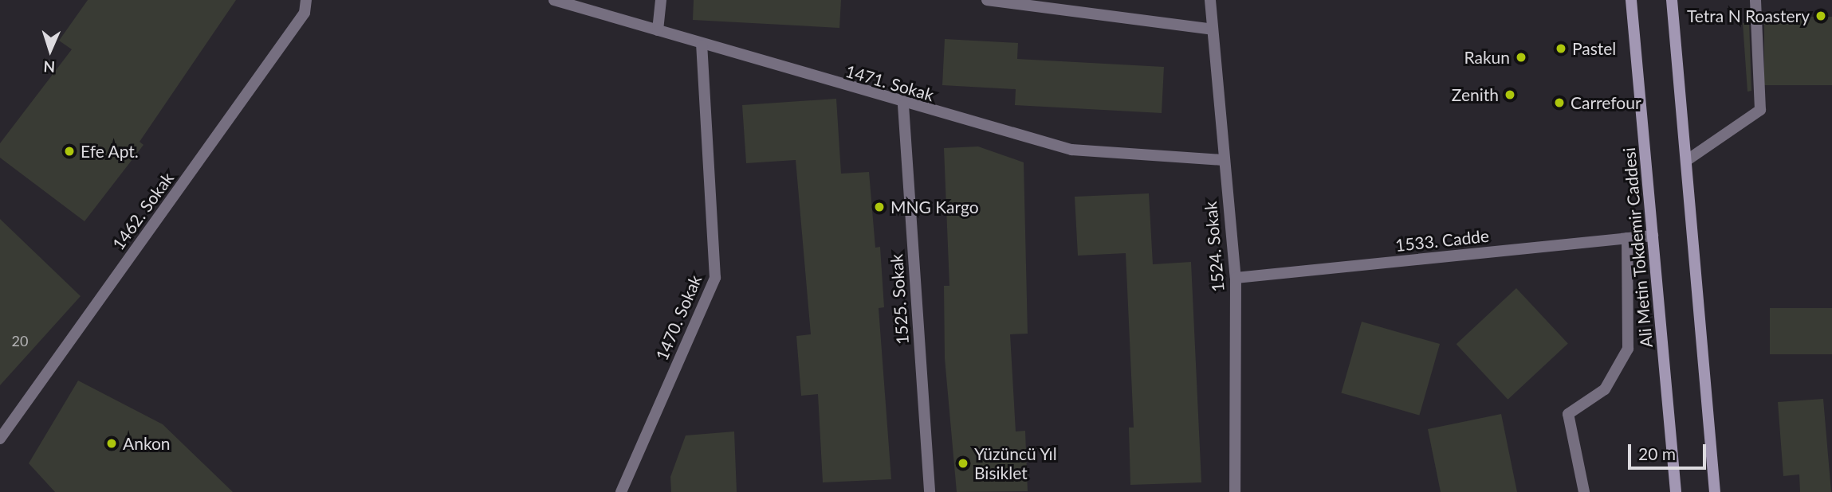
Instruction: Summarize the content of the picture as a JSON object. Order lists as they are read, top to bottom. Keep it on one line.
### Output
{"streets":{"main road":["Ali Metin Tokdemir Caddesi"],"street":["1471. Sokak","1462. Sokak","1533. Cadde","1524. Sokak","1525. Sokak","1470. Sokak"]},"crossings":[["1471. Sokak","1524. Sokak"],["1471. Sokak","1525. Sokak"],["1471. Sokak","1470. Sokak"],["1533. Cadde","1524. Sokak"],["1533. Cadde","Ali Metin Tokdemir Caddesi"]],"places":["Tetra N Roastery","Pastel","Rakun","Zenith","Carrefour","Efe Apt.","MNG Kargo","Ankon","Yüzüncü Yıl Bisiklet"],"house_numbers":["20"],"scale_bar":"20 m","north":"bottom"}
